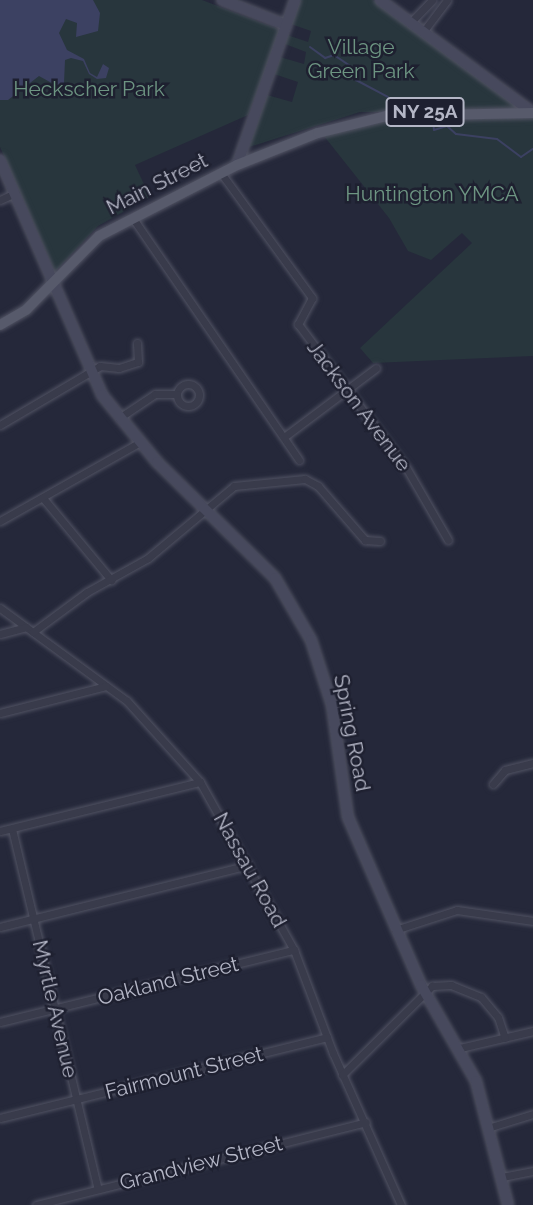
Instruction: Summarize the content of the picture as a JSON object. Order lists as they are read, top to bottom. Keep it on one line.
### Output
{"streets":{"main road":["NY 25A","Main Street","Spring Road"],"street":["Jackson Avenue","Nassau Road","Oakland Street","Myrtle Avenue","Fairmount Street","Grandview Street"]},"crossings":[["Main Street","Jackson Avenue"],["Main Street","Spring Road"],["Nassau Road","Oakland Street"],["Nassau Road","Fairmount Street"],["Nassau Road","Grandview Street"],["Oakland Street","Myrtle Avenue"],["Myrtle Avenue","Fairmount Street"],["Myrtle Avenue","Grandview Street"]],"parks":["Village Green Park","Heckscher Park","Huntington YMCA"]}
